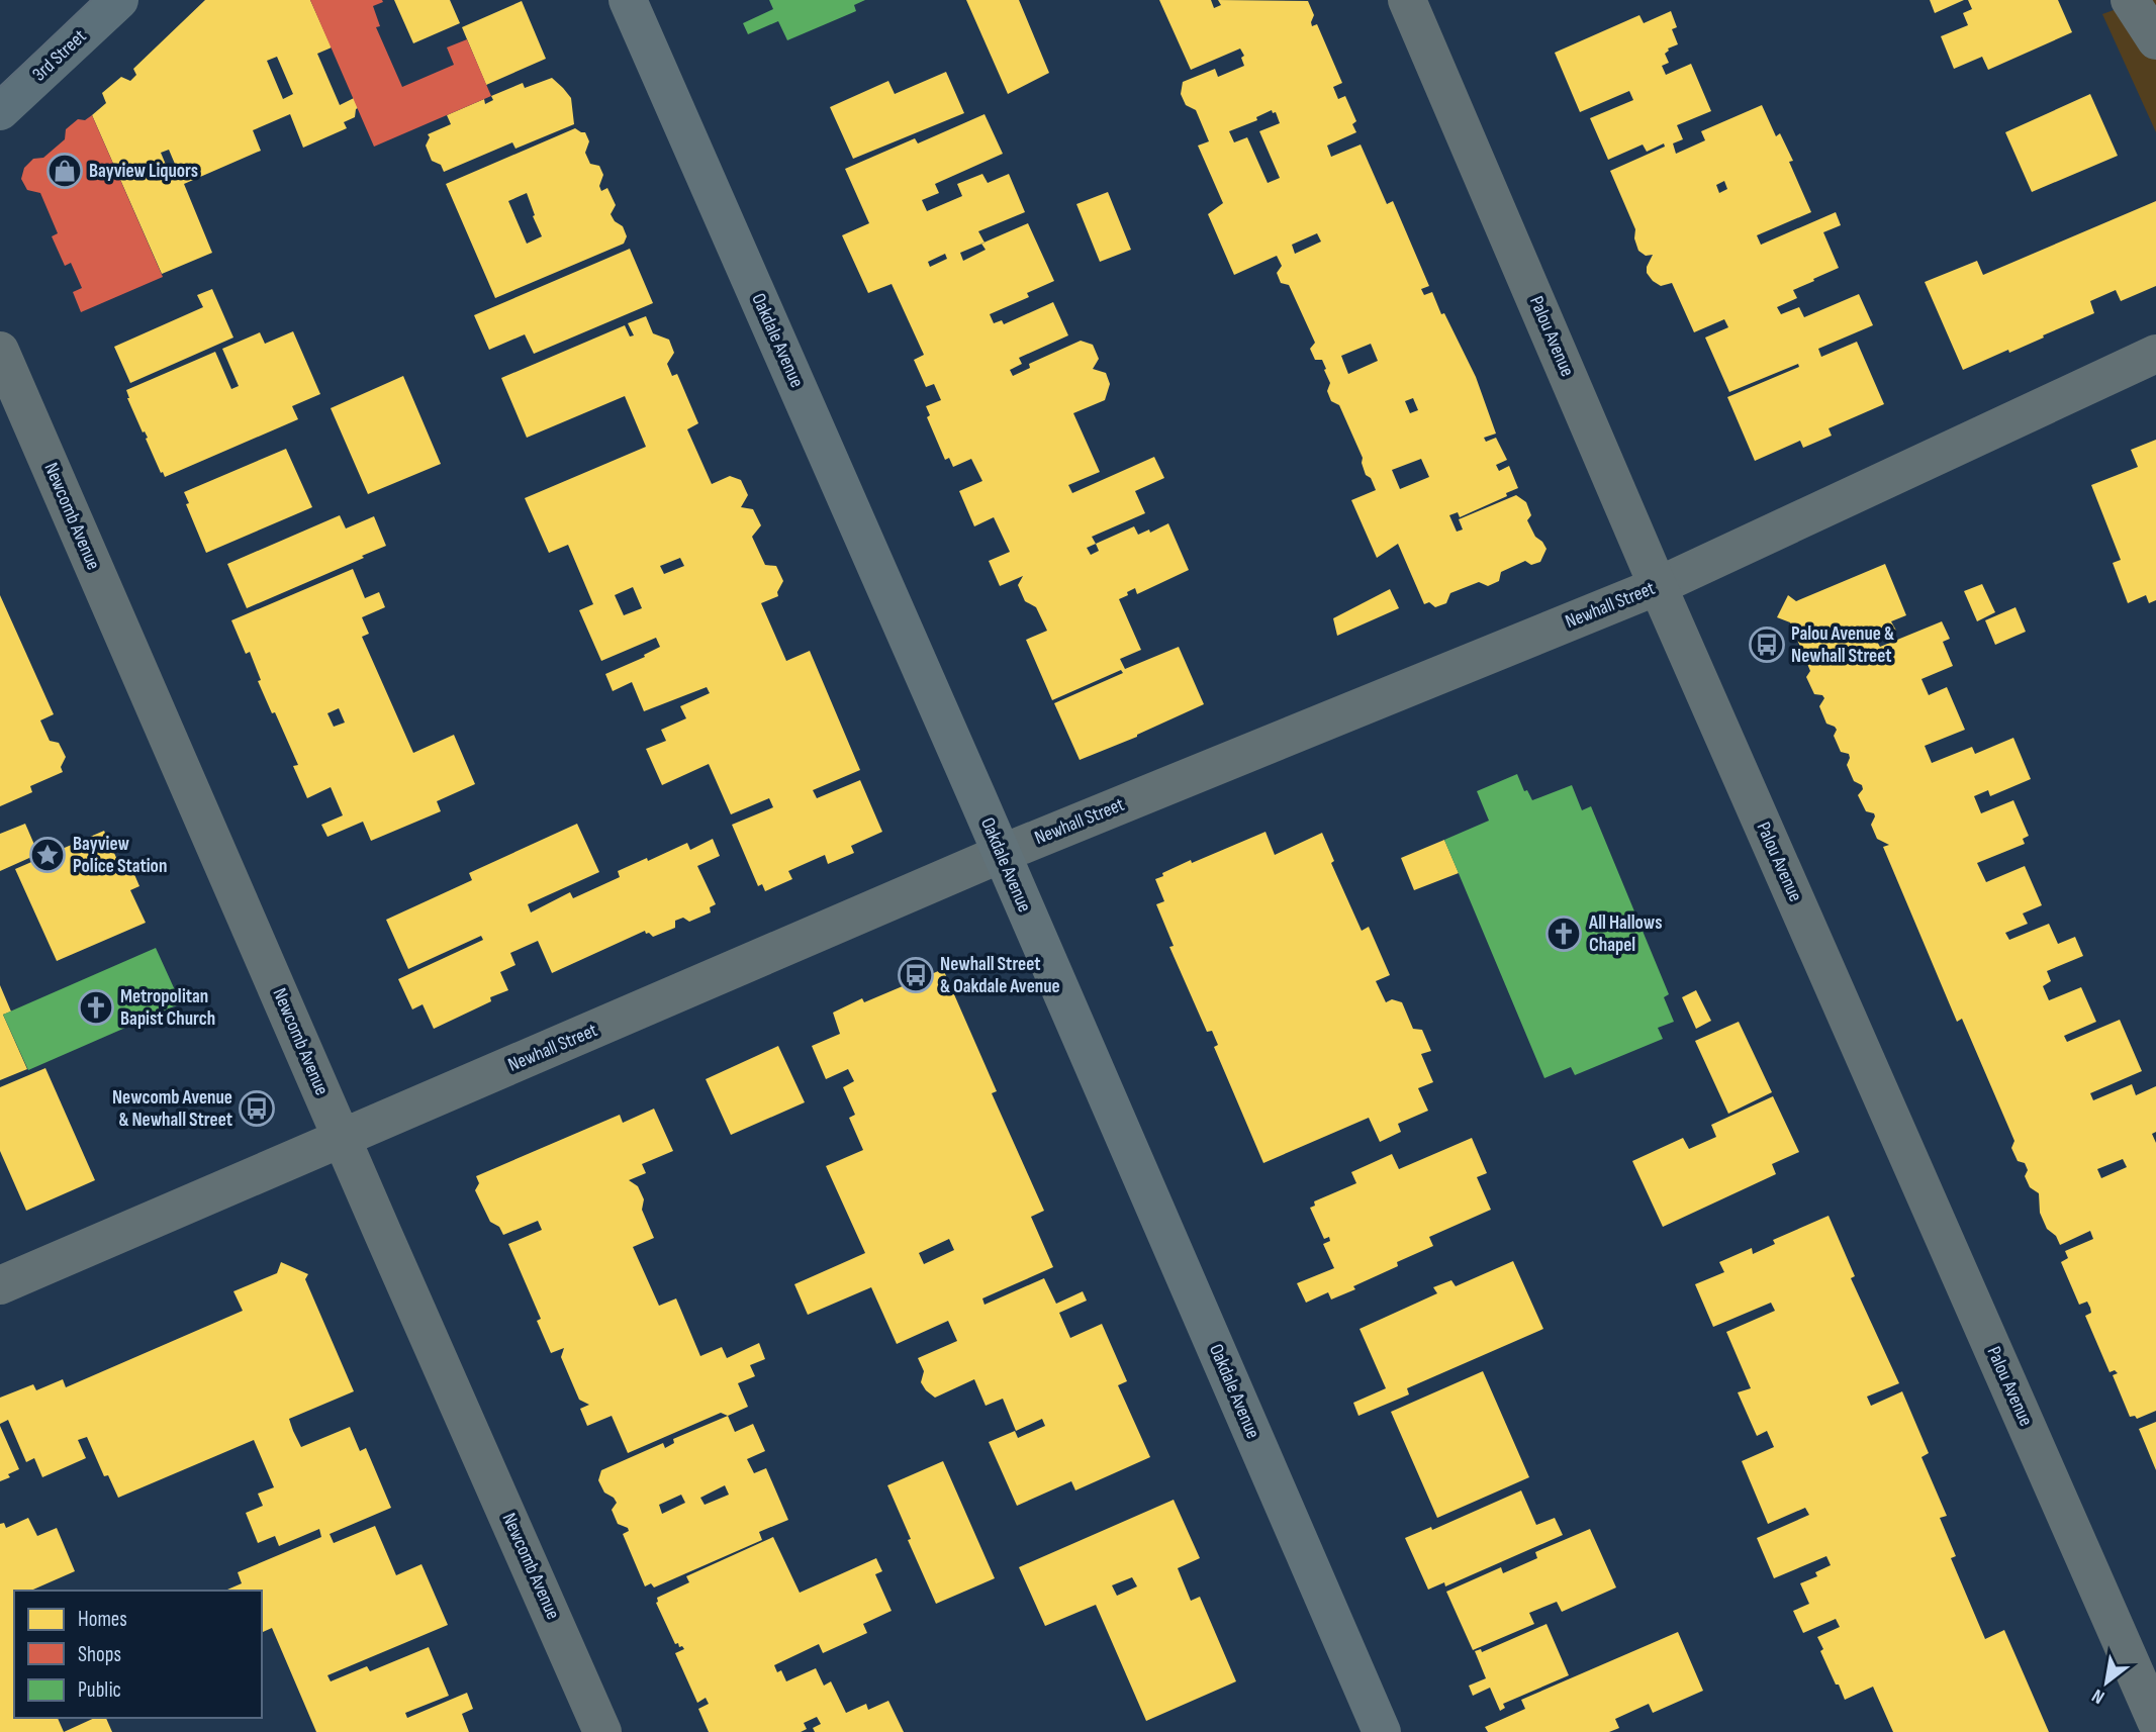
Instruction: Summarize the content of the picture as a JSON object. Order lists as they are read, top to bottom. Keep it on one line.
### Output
{"streets":{"main road":["3rd Street","Oakdale Avenue"],"street":["Palou Avenue","Newcomb Avenue","Newhall Street"]},"crossings":[["Palou Avenue","Newhall Street"],["Oakdale Avenue","Newhall Street"],["Newcomb Avenue","Newhall Street"]],"places":{"shop":["Bayview Liquors"],"bus stop":["Palou Avenue & Newhall Street","Newhall Street & Oakdale Avenue","Newcomb Avenue & Newhall Street"],"place":["Bayview Police Station"],"church":["All Hallows Chapel","Metropolitan Bapist Church"]},"legend":["Homes","Shops","Public"],"north":"bottom left"}
